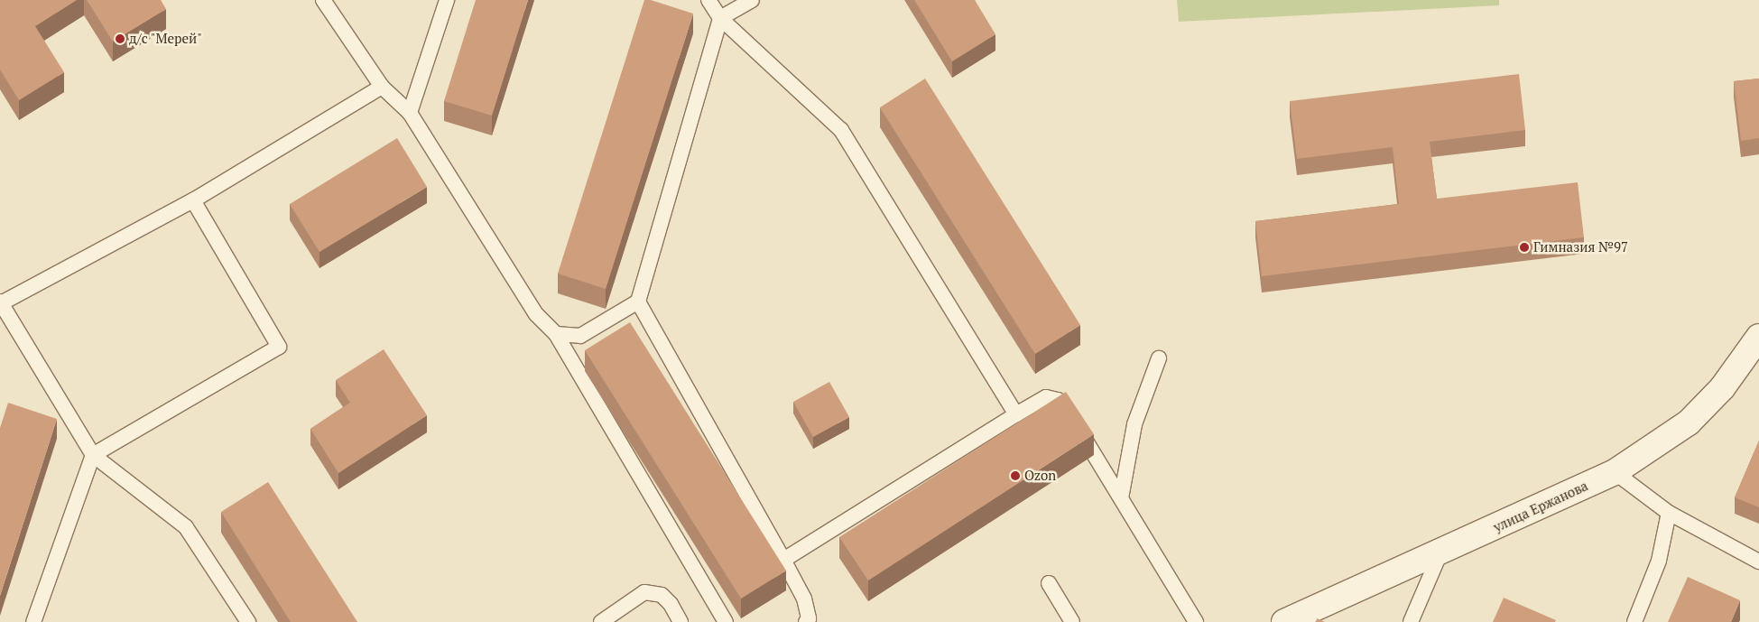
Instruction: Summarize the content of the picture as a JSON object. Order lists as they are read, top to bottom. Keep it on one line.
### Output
{"streets":{"street":["улица Ержанова"]},"places":["д/с \"Мерей\"","Гимназия №97","Ozon"]}
